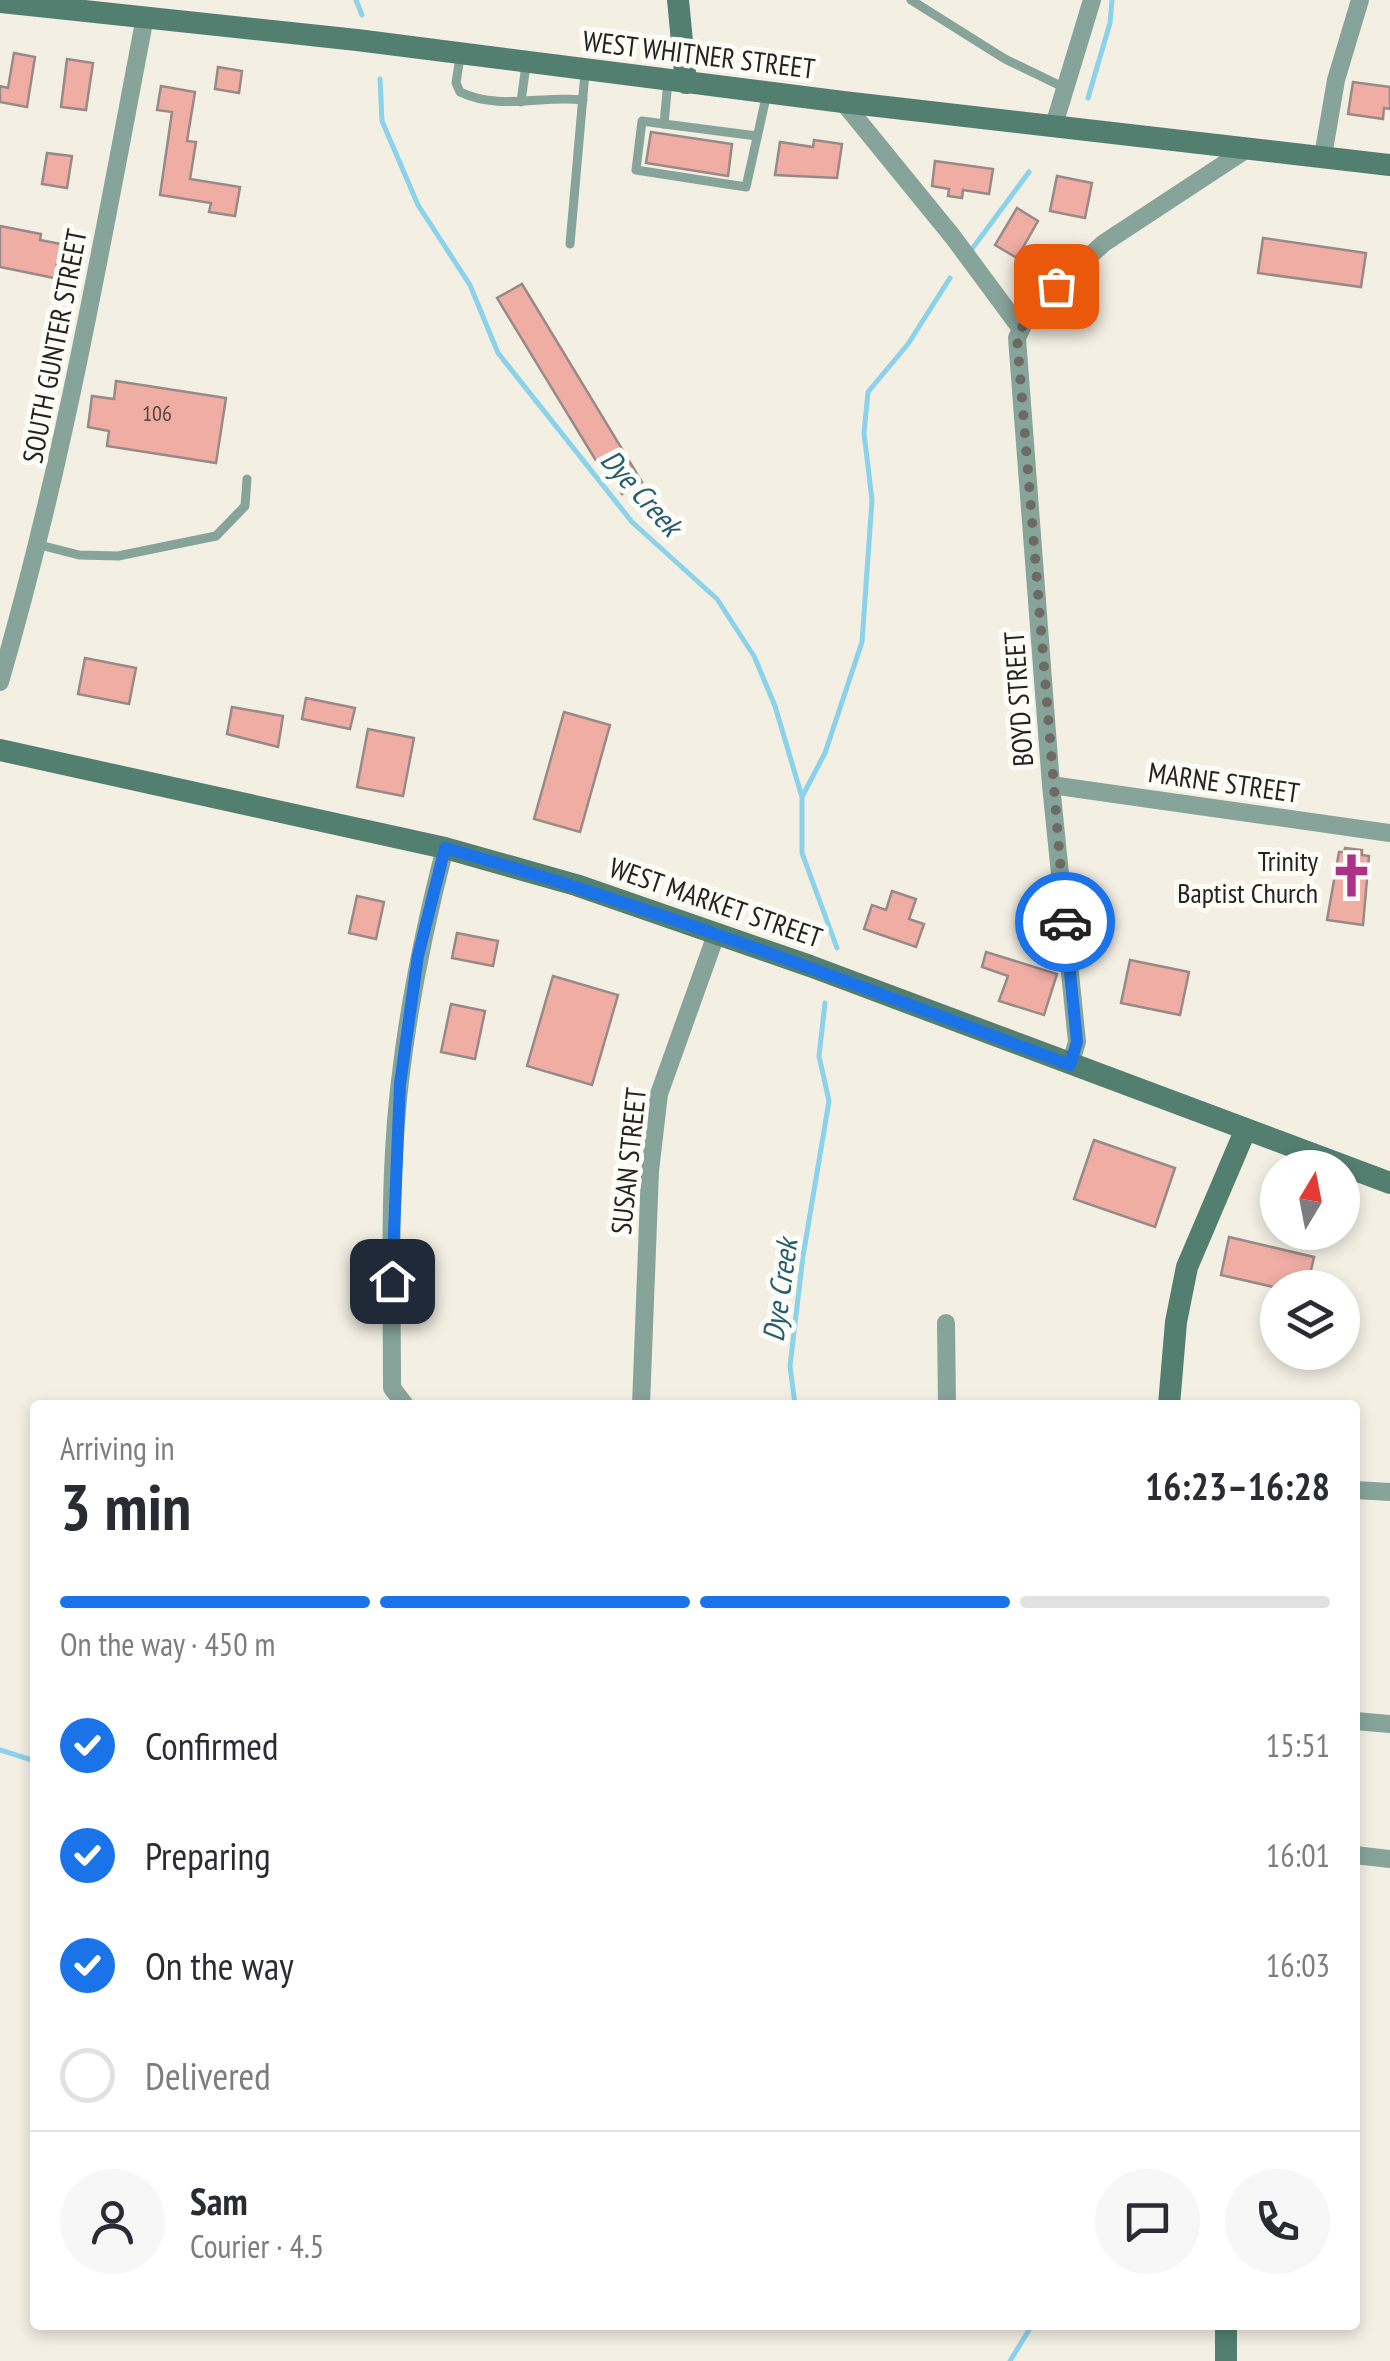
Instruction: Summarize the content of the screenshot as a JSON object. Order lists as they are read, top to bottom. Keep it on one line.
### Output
{"streets":{"street":["WEST WHITNER STREET","SOUTH GUNTER STREET","BOYD STREET","MARNE STREET","WEST MARKET STREET","SUSAN STREET"]},"crossings":[["WEST WHITNER STREET","SOUTH GUNTER STREET"],["BOYD STREET","MARNE STREET"],["BOYD STREET","WEST MARKET STREET"],["WEST MARKET STREET","SUSAN STREET"]],"water":["Dye Creek"],"places":{"church":["Trinity Baptist Church"]},"house_numbers":["106"],"north":"top","page":{"heading":["3 min","Arriving in","16:23–16:28"],"panel":["Sam","Courier · 4.5"],"bar":"On the way · 450 m","list":[["Confirmed","15:51"],["Preparing","16:01"],["On the way","16:03"],"Delivered"]}}
